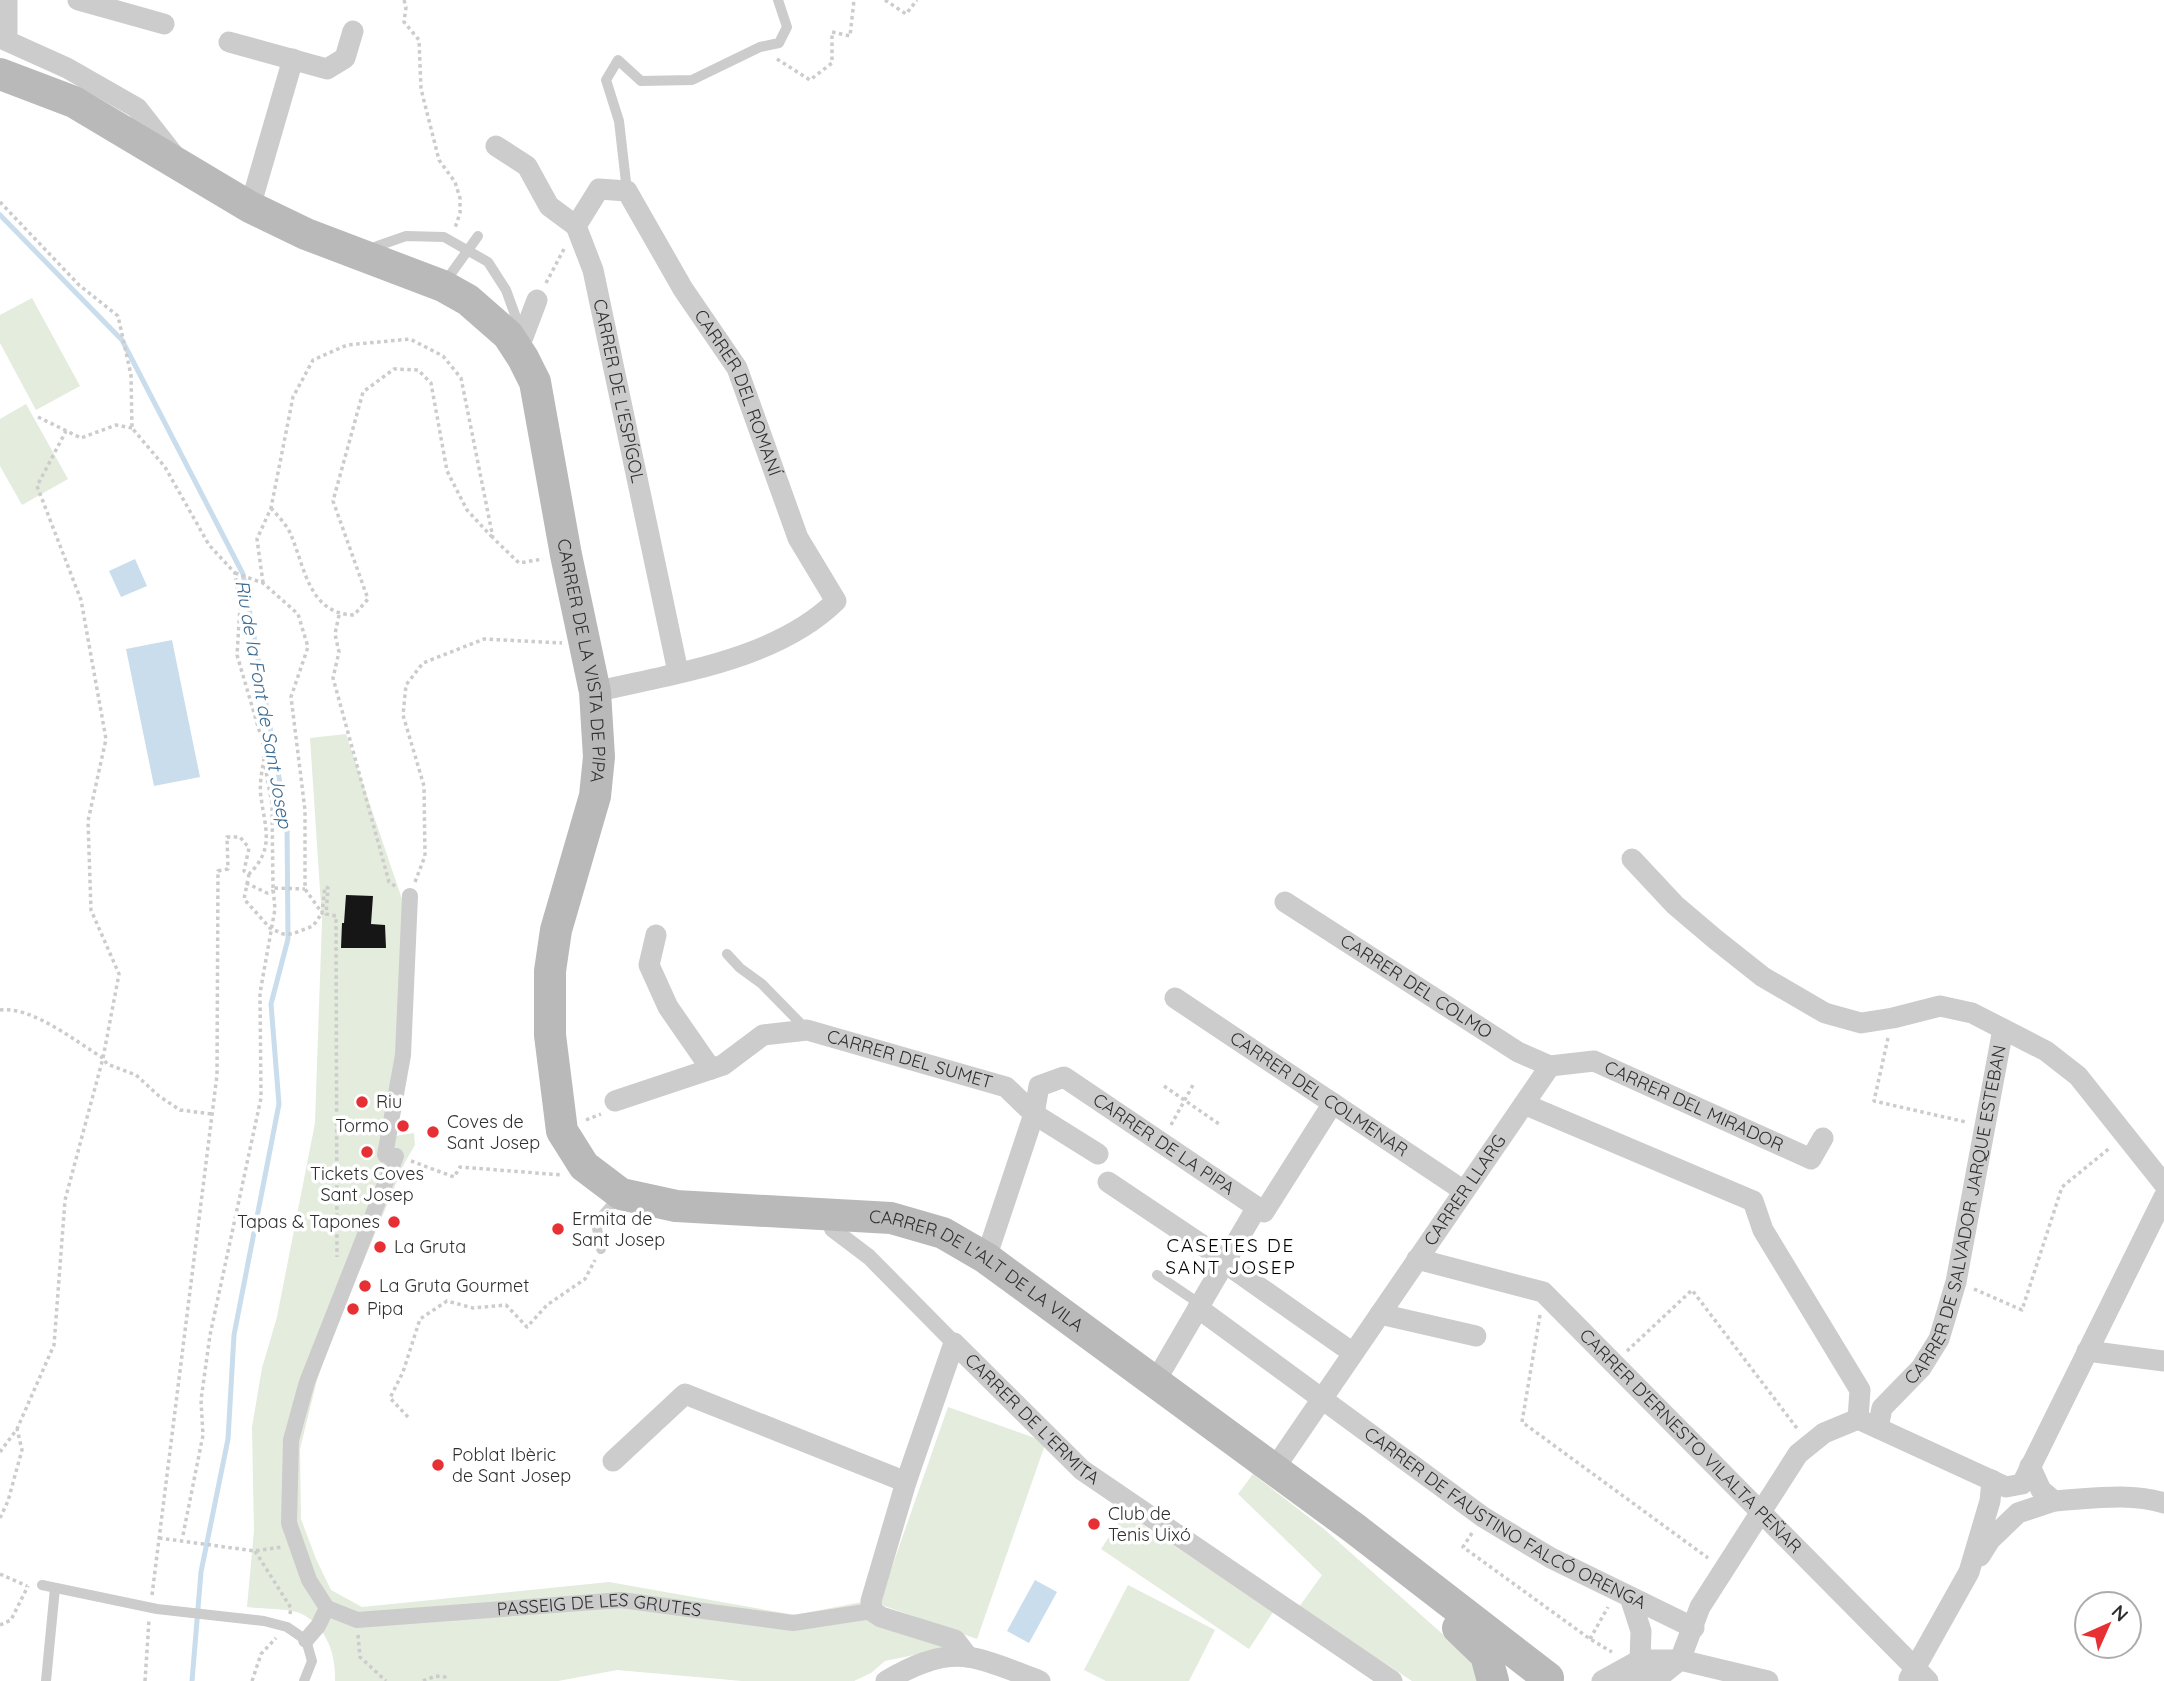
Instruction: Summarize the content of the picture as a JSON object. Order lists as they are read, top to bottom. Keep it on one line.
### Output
{"streets":{"main road":["CARRER DE LA VISTA DE PIPA","CARRER DE L'ALT DE LA VILA"],"street":["CARRER DE L'ESPÍGOL","CARRER DEL ROMANÍ","CARRER DEL COLMO","CARRER DEL SUMET","CARRER DEL COLMENAR","CARRER DEL MIRADOR","CARRER DE LA PIPA","CARRER LLARG","CARRER DE SALVADOR JARQUE ESTEBAN","CARRER DE L'ERMITA","CARRER D'ERNESTO VILALTA PEÑAR","CARRER DE FAUSTINO FALCÓ ORENGA","PASSEIG DE LES GRUTES"]},"crossings":[["CARRER DE L'ESPÍGOL","CARRER DEL ROMANÍ"],["CARRER DE LA VISTA DE PIPA","CARRER DE L'ALT DE LA VILA"],["CARRER DEL COLMO","CARRER DEL MIRADOR"],["CARRER DEL COLMO","CARRER LLARG"],["CARRER DEL SUMET","CARRER DE LA PIPA"],["CARRER DEL COLMENAR","CARRER LLARG"],["CARRER DEL MIRADOR","CARRER LLARG"],["CARRER LLARG","CARRER DE L'ALT DE LA VILA"],["CARRER LLARG","CARRER DE FAUSTINO FALCÓ ORENGA"]],"districts":["CASETES DE SANT JOSEP"],"water":["Riu de la Font de Sant Josep"],"places":["Riu","Tormo","Coves de Sant Josep","Tickets Coves Sant Josep","Tapas & Tapones","Ermita de Sant Josep","La Gruta","La Gruta Gourmet","Pipa","Poblat Ibèric de Sant Josep","Club de Tenis Uixó"],"north":"top right"}
